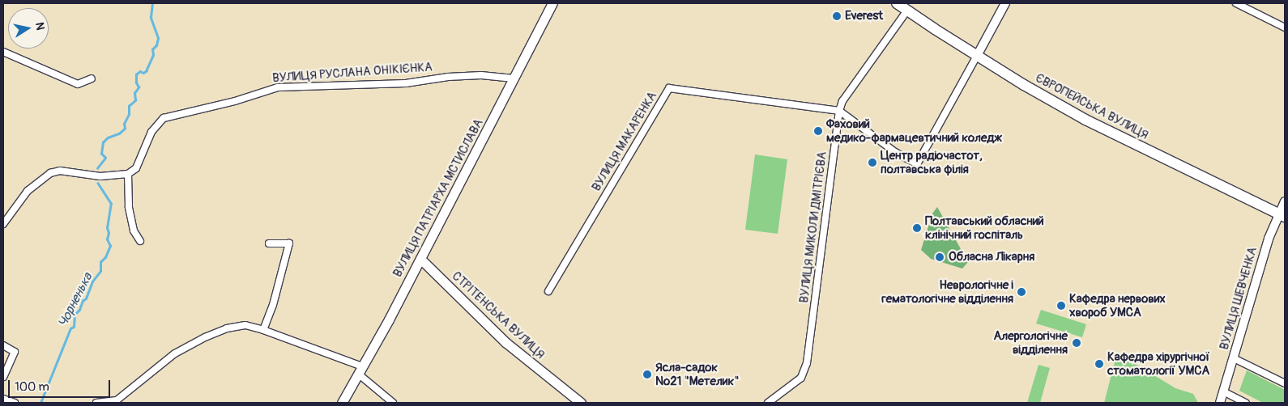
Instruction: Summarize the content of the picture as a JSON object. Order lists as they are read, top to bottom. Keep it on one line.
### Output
{"streets":{"main road":["ЄВРОПЕЙСЬКА ВУЛИЦЯ","ВУЛИЦЯ ПАТРІАРХА МСТИСЛАВА","СТРІТЕНСЬКА ВУЛИЦЯ"],"street":["ВУЛИЦЯ РУСЛАНА ОНІКІЄНКА","ВУЛИЦЯ МАКАРЕНКА","ВУЛИЦЯ МИКОЛИ ДМІТРІЄВА","ВУЛИЦЯ ШЕВЧЕНКА"]},"crossings":[["ВУЛИЦЯ РУСЛАНА ОНІКІЄНКА","ВУЛИЦЯ ПАТРІАРХА МСТИСЛАВА"],["ЄВРОПЕЙСЬКА ВУЛИЦЯ","ВУЛИЦЯ МИКОЛИ ДМІТРІЄВА"],["ЄВРОПЕЙСЬКА ВУЛИЦЯ","ВУЛИЦЯ ШЕВЧЕНКА"],["ВУЛИЦЯ МАКАРЕНКА","ВУЛИЦЯ МИКОЛИ ДМІТРІЄВА"],["ВУЛИЦЯ ПАТРІАРХА МСТИСЛАВА","СТРІТЕНСЬКА ВУЛИЦЯ"]],"water":["Чорненька"],"places":["Everest","Фаховий медико-фармацевтичний коледж","Центр радіочастот, полтавська філія","Полтавський обласний клінічний госпіталь","Обласна Лікарня","Неврологічне і гематологічне відділення","Кафедра нервових хвороб УМСА","Алергологічне відділення","Кафедра хірургічної стоматології УМСА","Ясла-садок №21 \"Метелик\""],"scale_bar":"100 m","north":"right"}
